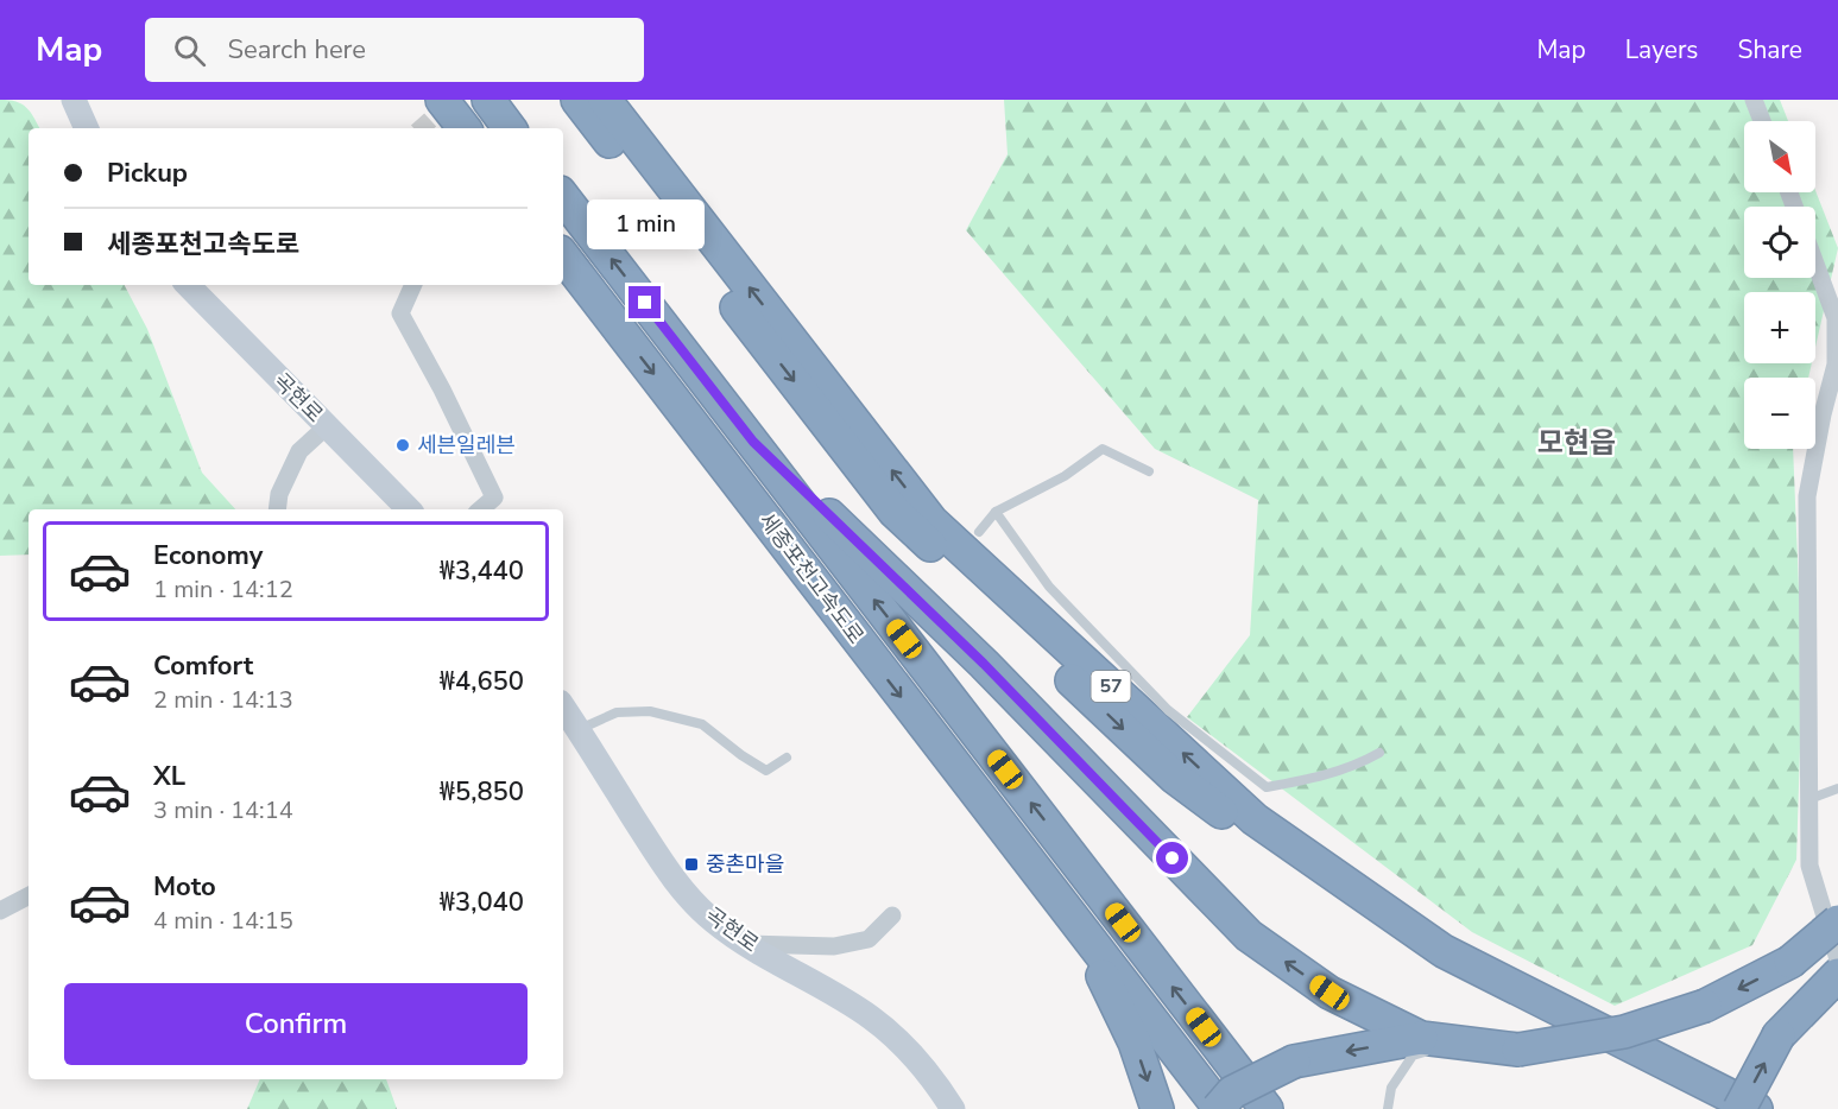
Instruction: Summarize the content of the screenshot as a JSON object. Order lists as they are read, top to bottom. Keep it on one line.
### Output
{"streets":{"highway":["세종포천고속도로","57"],"main road":["곡현로"]},"districts":["모현읍"],"places":{"other":["세븐일레븐"],"transit":["중촌마을"]},"north":"bottom right","page":{"header":"Map","search":"Search here","nav":["Map","Layers","Share"],"map_buttons":["+","−"],"banner":["Pickup","세종포천고속도로"],"bubble":"1 min","list":[{"name":"Economy","note":"1 min · 14:12","value":"₩3,440"},{"name":"Comfort","note":"2 min · 14:13","value":"₩4,650"},{"name":"XL","note":"3 min · 14:14","value":"₩5,850"},{"name":"Moto","note":"4 min · 14:15","value":"₩3,040"}],"buttons":"Confirm"}}
